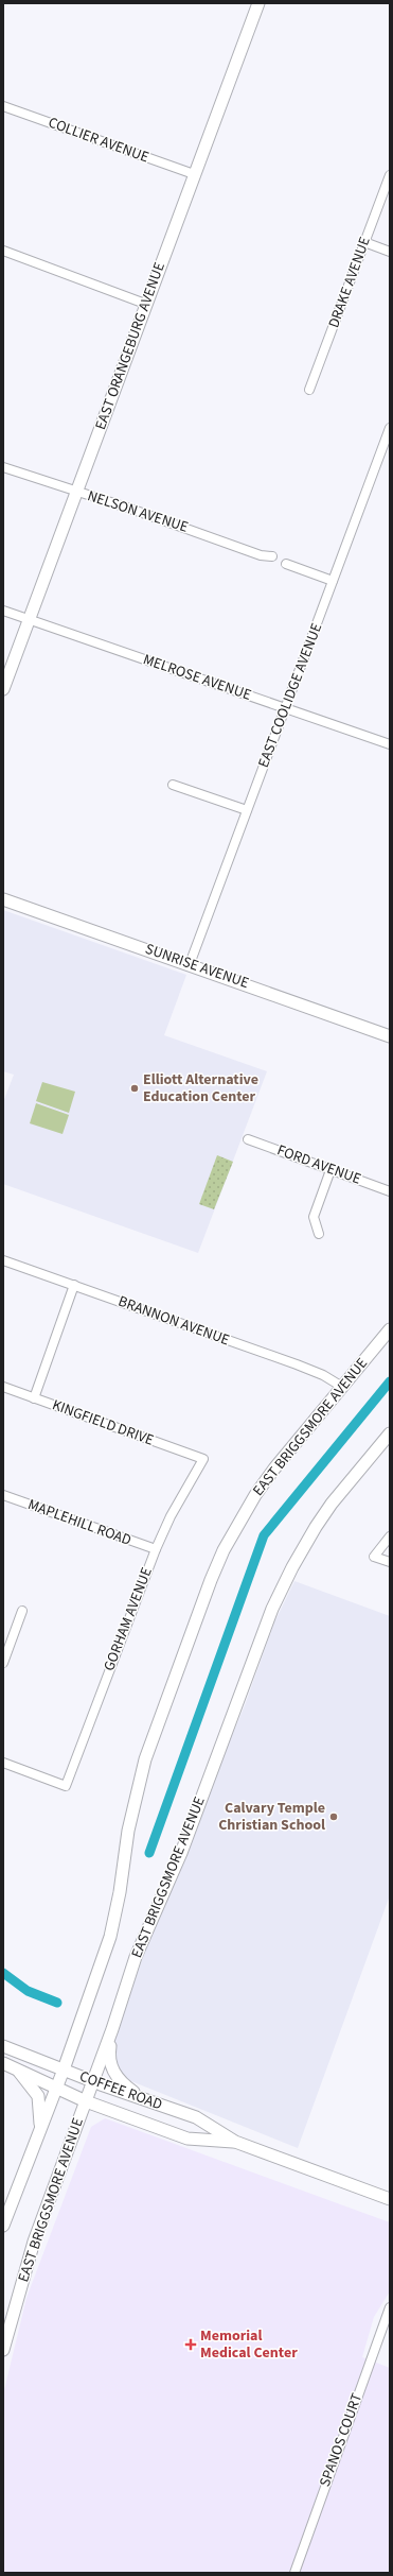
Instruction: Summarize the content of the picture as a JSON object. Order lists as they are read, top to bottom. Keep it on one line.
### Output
{"streets":{"main road":["EAST ORANGEBURG AVENUE","SUNRISE AVENUE","EAST BRIGGSMORE AVENUE","COFFEE ROAD"],"street":["COLLIER AVENUE","DRAKE AVENUE","NELSON AVENUE","MELROSE AVENUE","EAST COOLIDGE AVENUE","FORD AVENUE","BRANNON AVENUE","KINGFIELD DRIVE","MAPLEHILL ROAD","GORHAM AVENUE","SPANOS COURT"]},"crossings":[["COLLIER AVENUE","EAST ORANGEBURG AVENUE"],["EAST ORANGEBURG AVENUE","NELSON AVENUE"],["EAST ORANGEBURG AVENUE","MELROSE AVENUE"],["MELROSE AVENUE","EAST COOLIDGE AVENUE"],["EAST COOLIDGE AVENUE","SUNRISE AVENUE"],["BRANNON AVENUE","EAST BRIGGSMORE AVENUE"],["KINGFIELD DRIVE","GORHAM AVENUE"],["EAST BRIGGSMORE AVENUE","COFFEE ROAD"],["MAPLEHILL ROAD","GORHAM AVENUE"]],"places":{"other":["Elliott Alternative Education Center","Calvary Temple Christian School"],"health":["Memorial Medical Center"]}}
